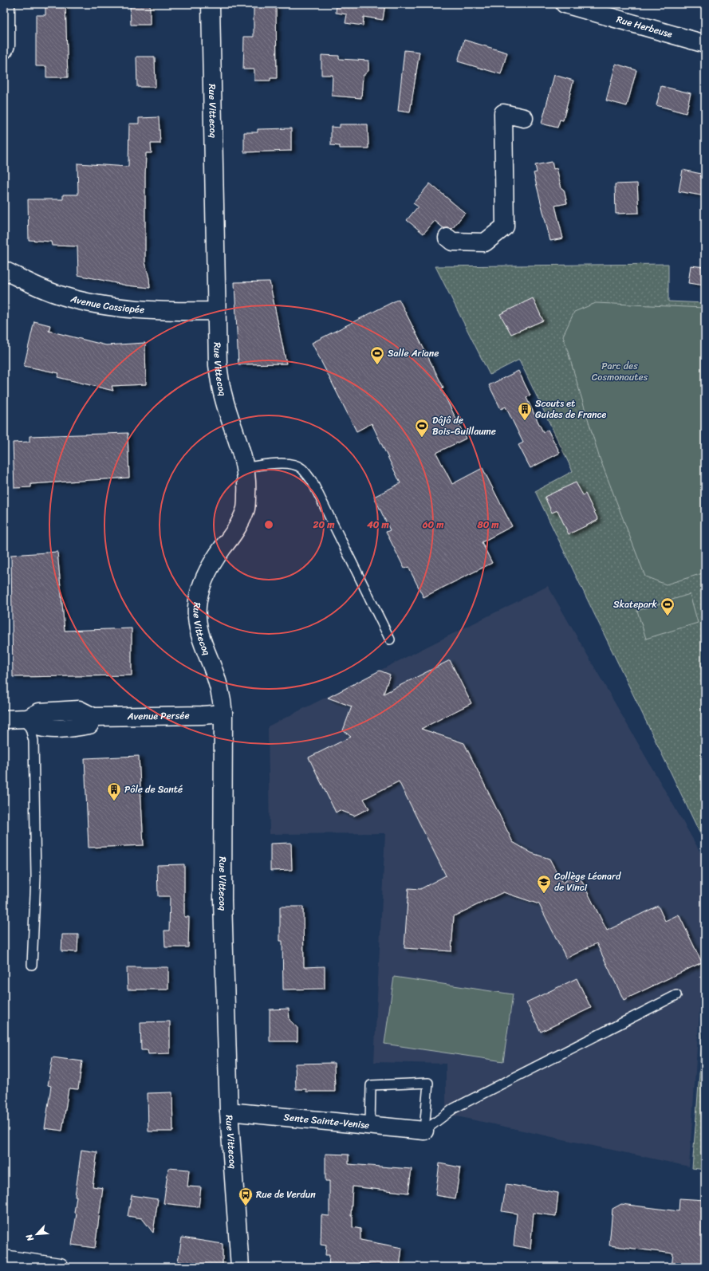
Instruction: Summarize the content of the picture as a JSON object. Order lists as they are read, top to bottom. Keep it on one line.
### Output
{"streets":{"street":["Rue Herbeuse","Rue Vittecoq","Avenue Cassiopée","Avenue Persée","Sente Sainte-Venise"]},"crossings":[["Rue Vittecoq","Avenue Cassiopée"],["Rue Vittecoq","Avenue Persée"],["Rue Vittecoq","Sente Sainte-Venise"]],"parks":["Parc des Cosmonautes"],"places":{"sports":["Salle Ariane","Dôjô de Bois-Guillaume","Skatepark"],"building":["Scouts et Guides de France","Pôle de Santé"],"school or university":["Collège Léonard de Vinci"],"bus stop":["Rue de Verdun"]},"north":"bottom left","rings":["20 m","40 m","60 m","80 m"]}
